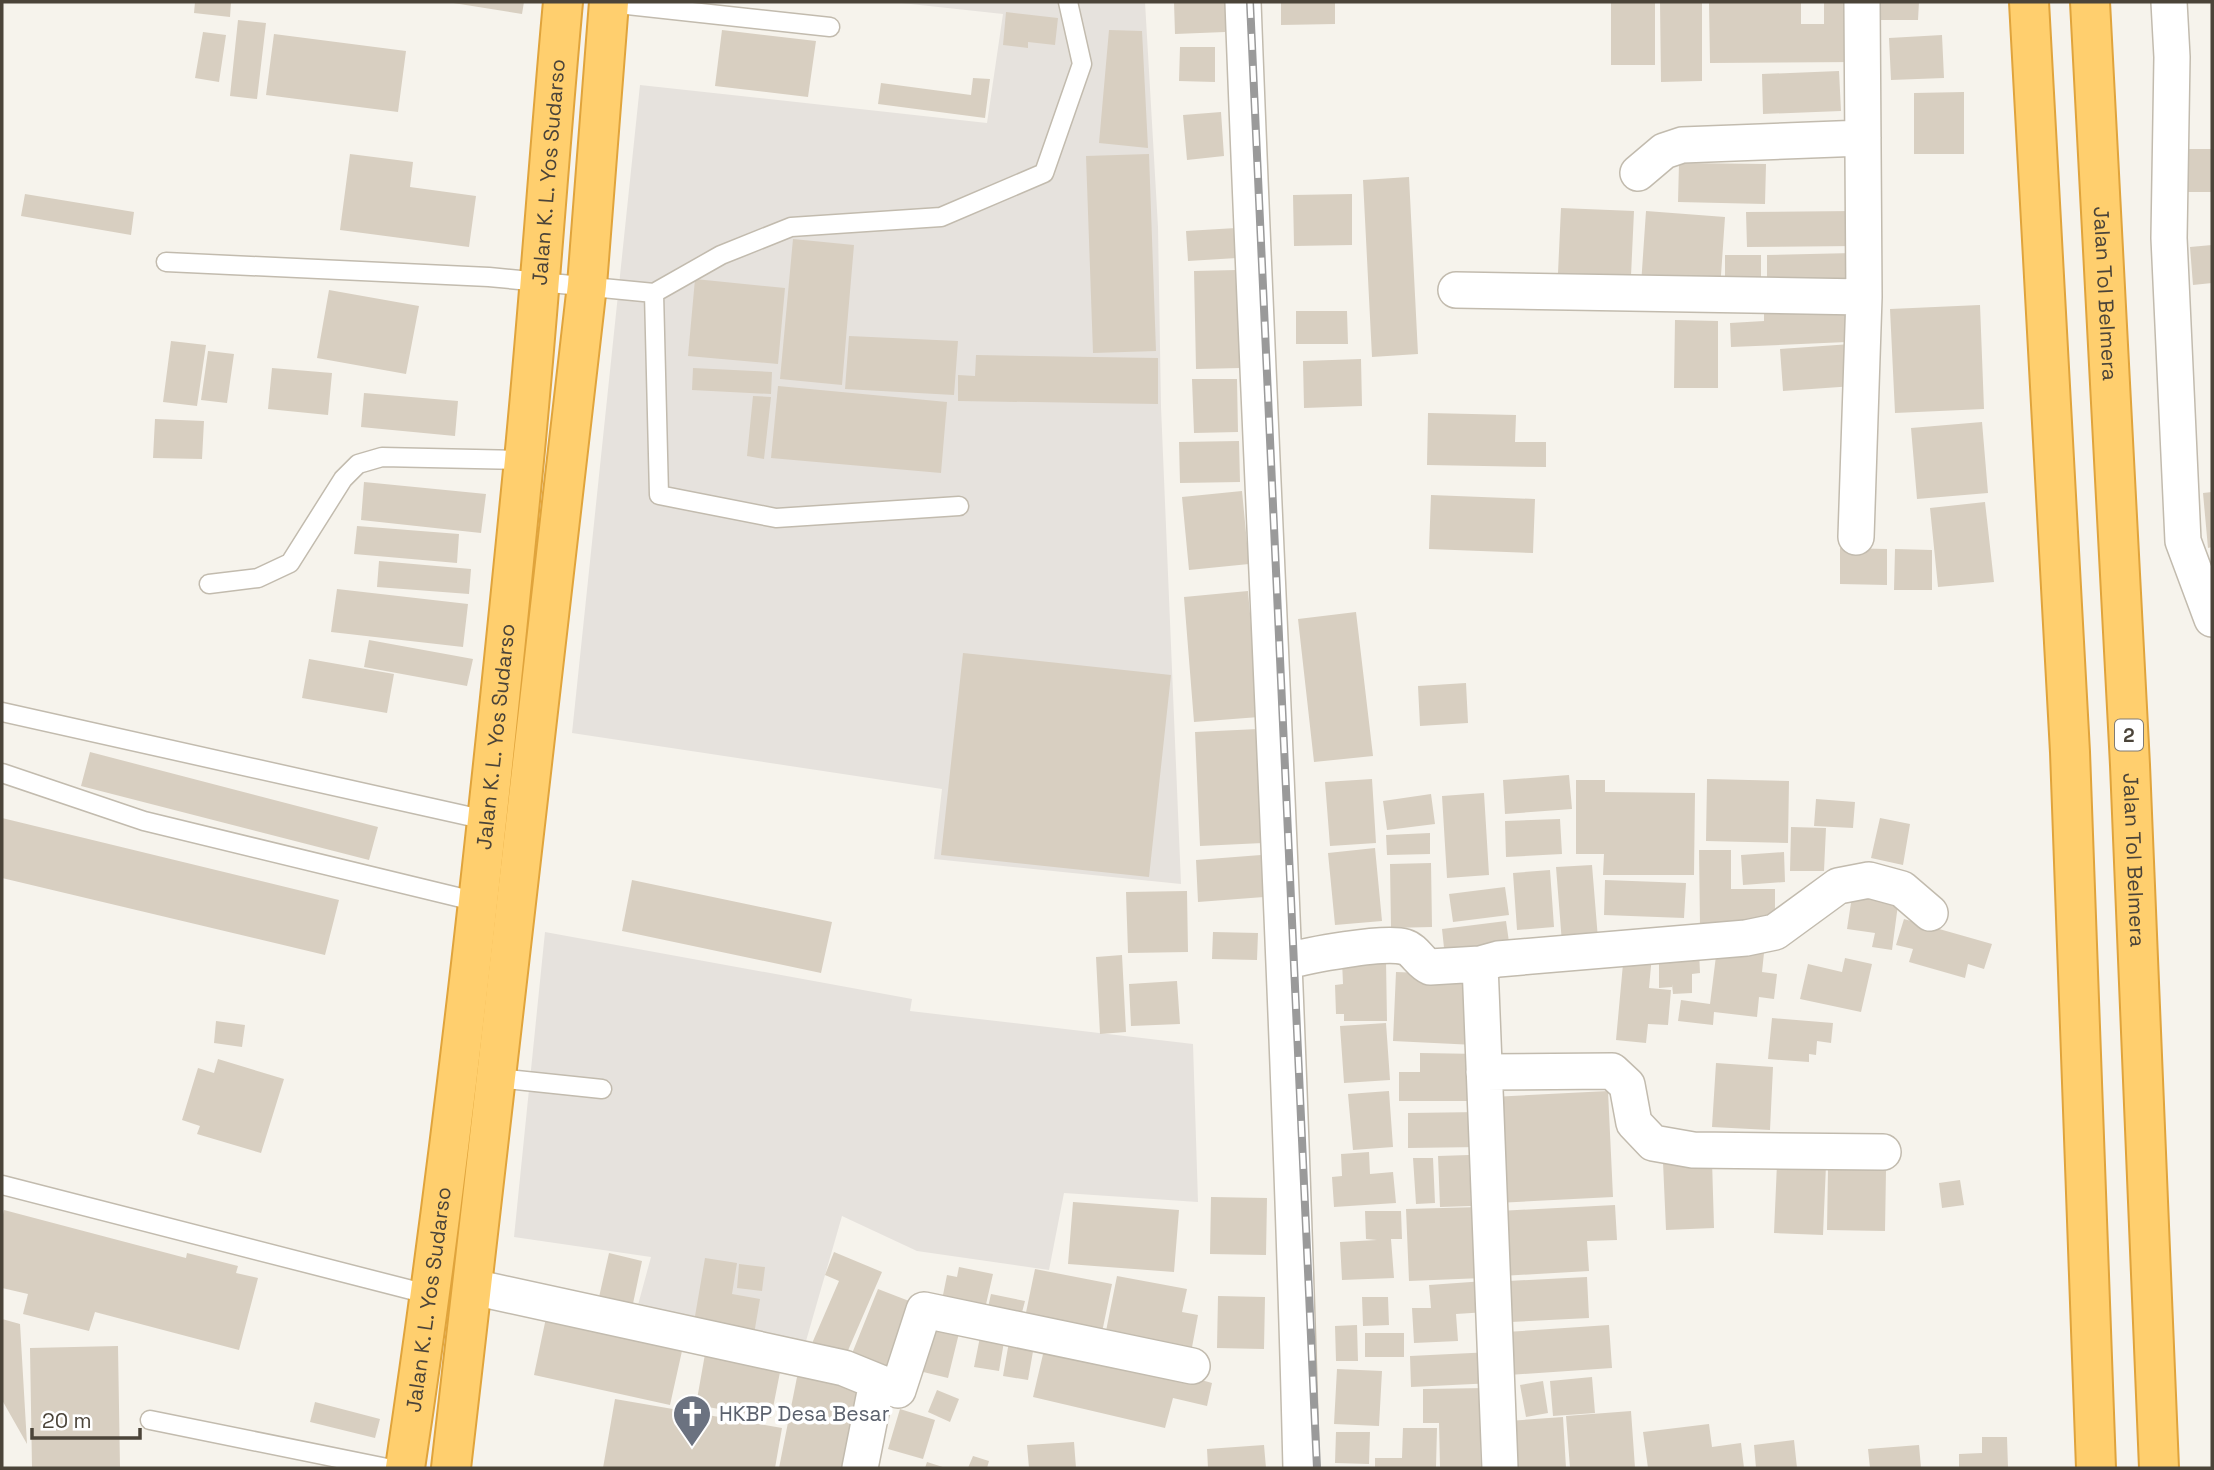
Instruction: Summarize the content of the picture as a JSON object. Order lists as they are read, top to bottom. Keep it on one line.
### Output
{"streets":{"highway":["Jalan K. L. Yos Sudarso","Jalan Tol Belmera","2"]},"places":{"church":["HKBP Desa Besar"]},"scale_bar":"20 m"}
